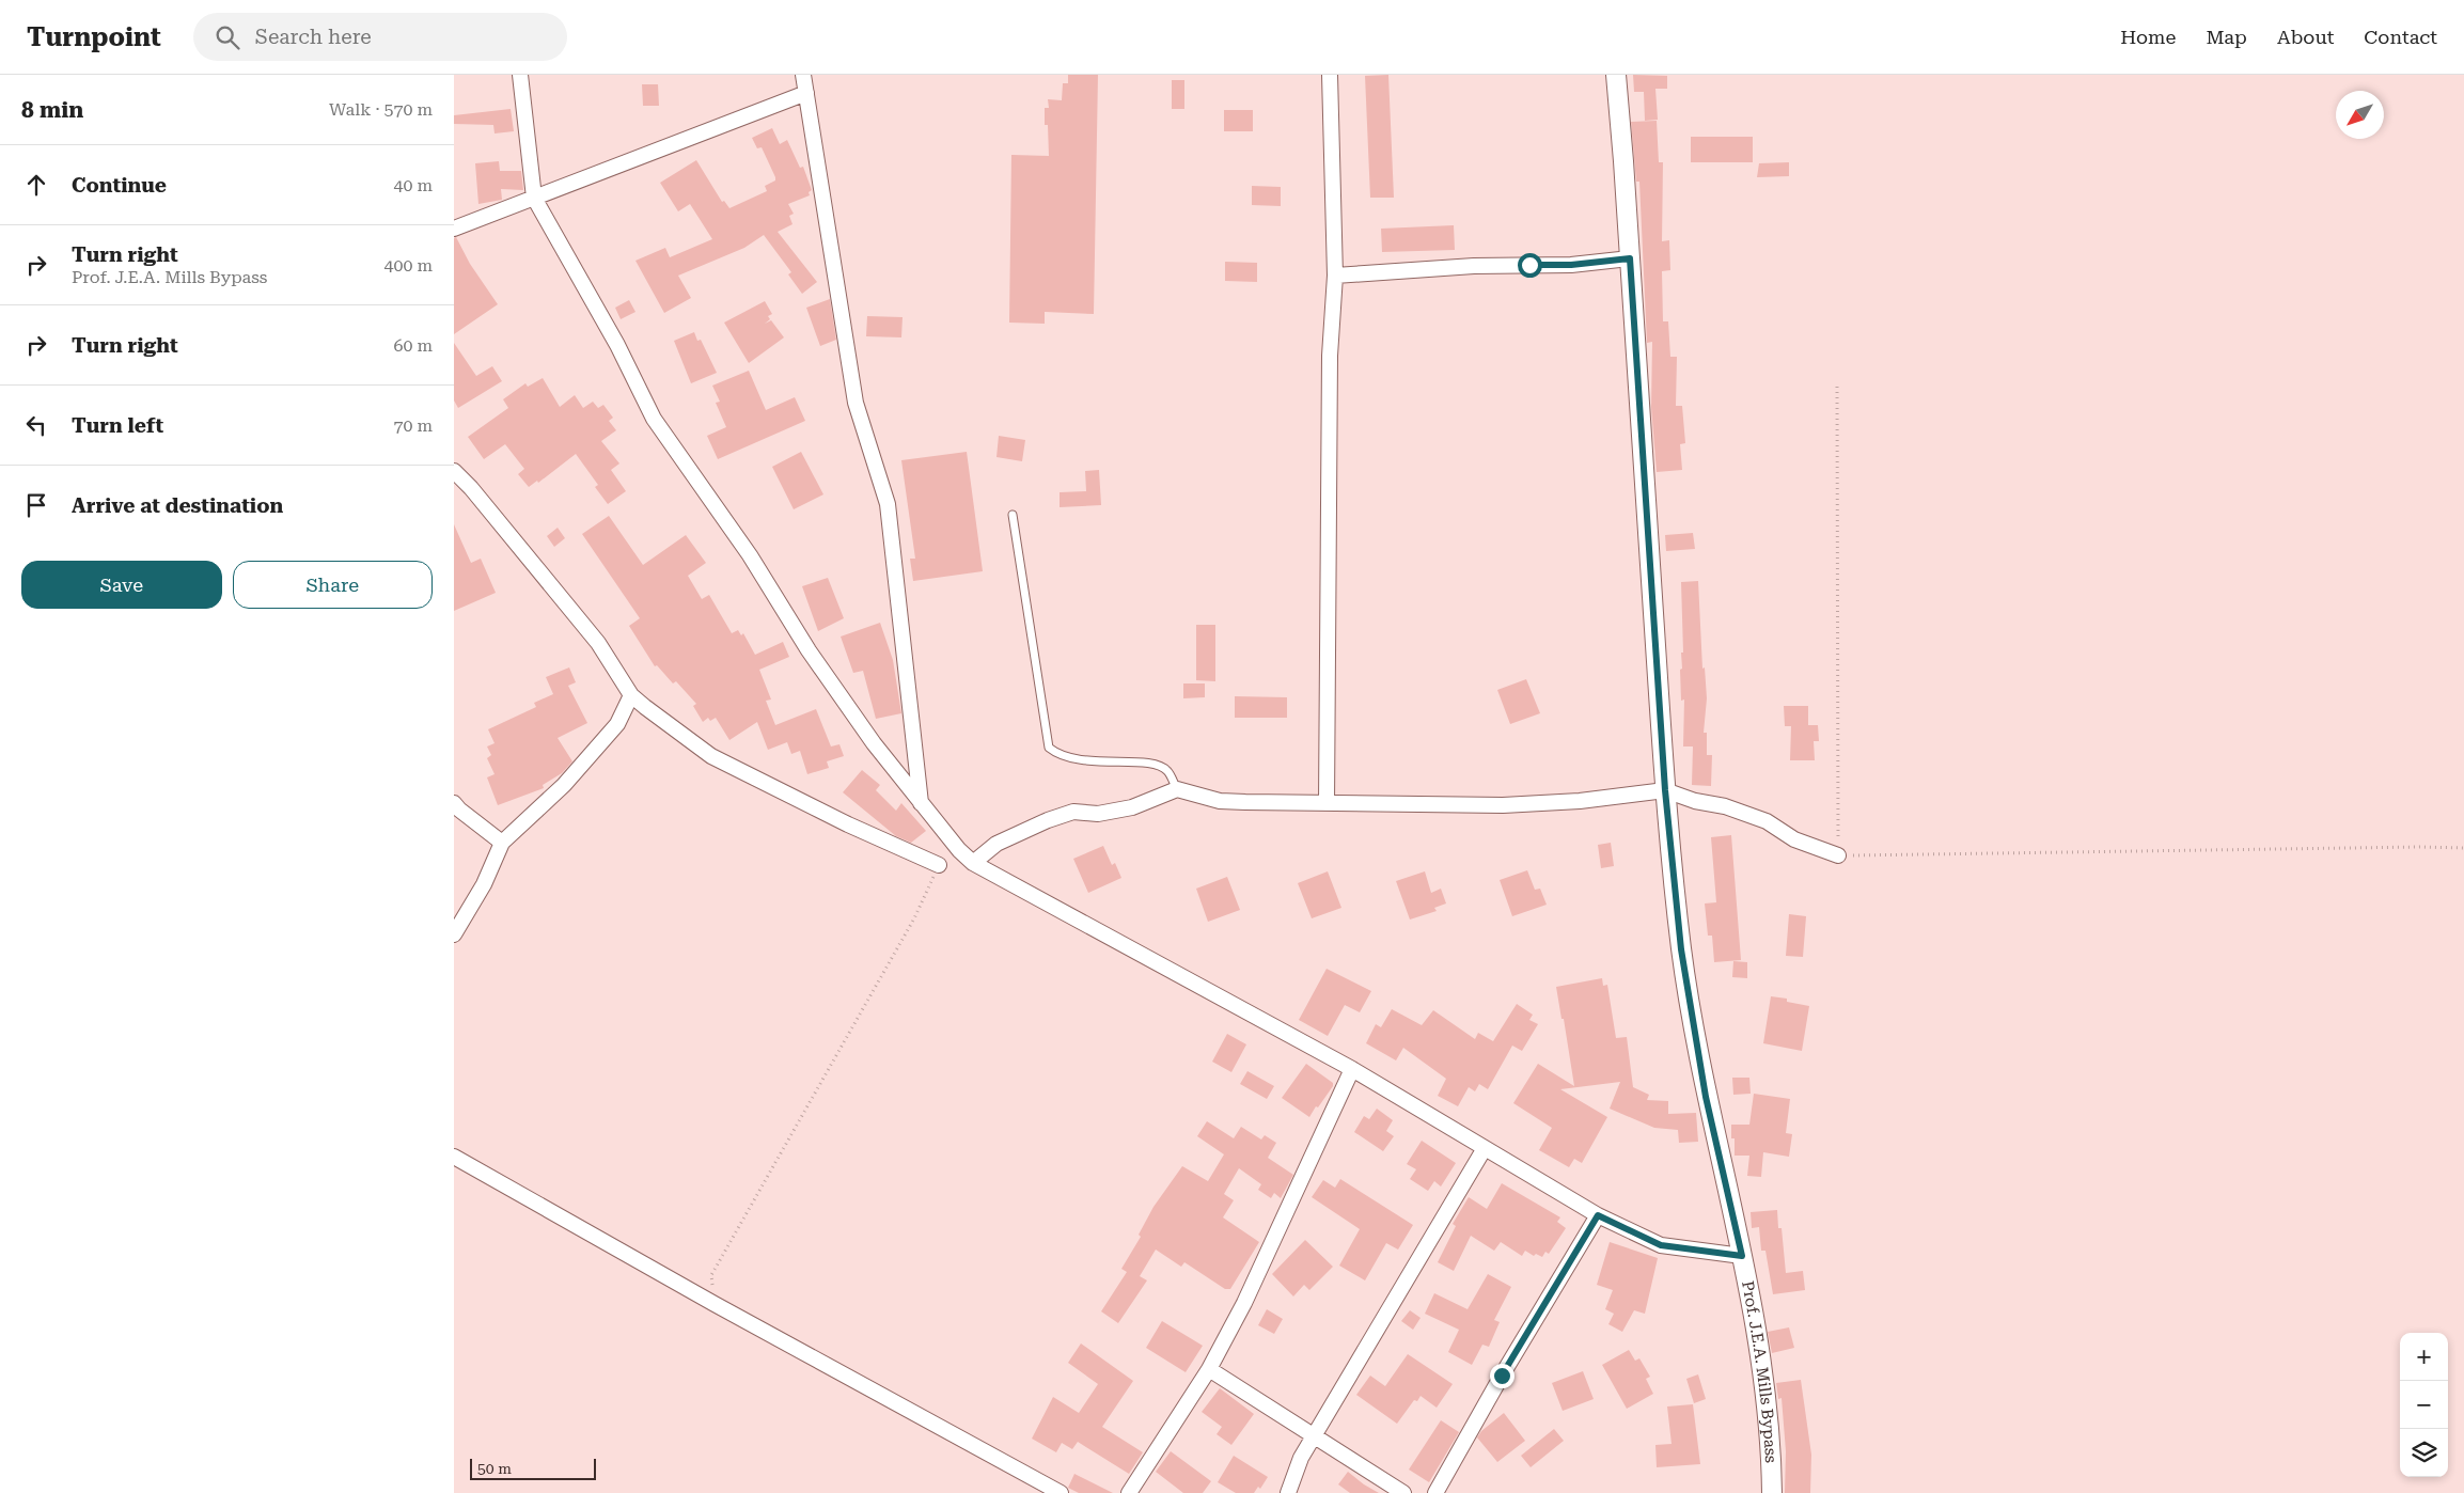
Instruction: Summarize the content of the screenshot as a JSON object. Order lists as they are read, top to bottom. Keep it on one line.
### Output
{"streets":{"street":["Prof. J.E.A. Mills Bypass"]},"scale_bar":"50 m","north":"bottom left","page":{"header":"Turnpoint","search":"Search here","nav":["Home","Map","About","Contact"],"heading":["8 min","Walk · 570 m"],"list":[["Continue","40 m"],["Turn right","Prof. J.E.A. Mills Bypass","400 m"],["Turn right","60 m"],["Turn left","70 m"],"Arrive at destination"],"buttons":["Save","Share"],"map_buttons":["+","−"],"scale":"50 m"}}
